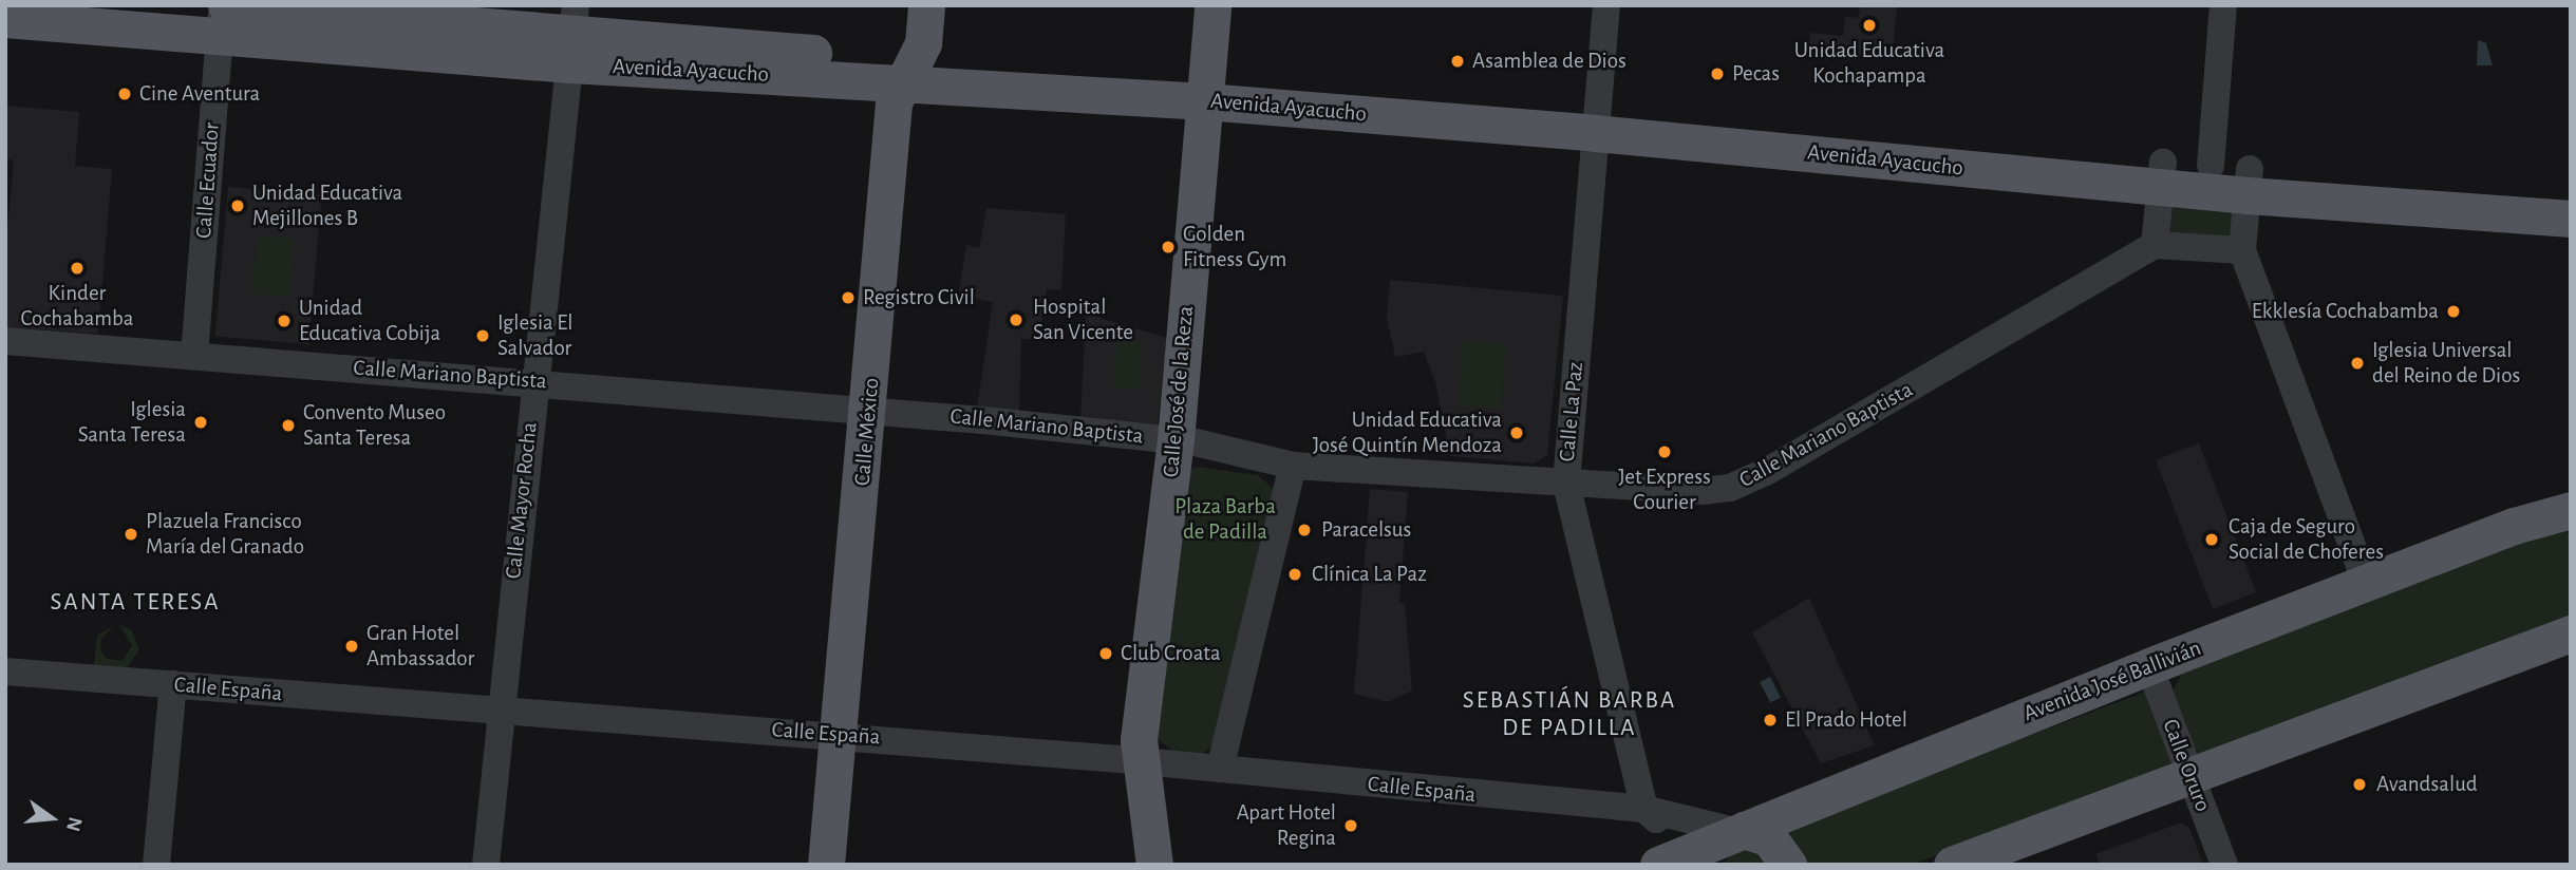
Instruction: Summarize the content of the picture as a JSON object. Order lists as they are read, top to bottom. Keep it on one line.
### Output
{"streets":{"main road":["Avenida Ayacucho","Calle José de la Reza","Calle México","Avenida José Ballivián"],"street":["Calle Ecuador","Calle Mariano Baptista","Calle La Paz","Calle Mayor Rocha","Calle España","Calle Oruro"]},"crossings":[["Avenida Ayacucho","Calle Ecuador"],["Avenida Ayacucho","Calle José de la Reza"],["Avenida Ayacucho","Calle La Paz"],["Avenida Ayacucho","Calle México"],["Avenida Ayacucho","Calle Mayor Rocha"],["Calle Ecuador","Calle Mariano Baptista"],["Calle Mariano Baptista","Calle José de la Reza"],["Calle Mariano Baptista","Calle La Paz"],["Calle Mariano Baptista","Calle México"],["Calle Mariano Baptista","Calle Mayor Rocha"],["Calle José de la Reza","Calle España"],["Calle La Paz","Calle España"],["Calle México","Calle España"],["Calle Mayor Rocha","Calle España"],["Avenida José Ballivián","Calle Oruro"]],"districts":["SANTA TERESA","SEBASTIÁN BARBA DE PADILLA"],"parks":["Plaza Barba de Padilla"],"places":["Unidad Educativa Kochapampa","Asamblea de Dios","Pecas","Cine Aventura","Unidad Educativa Mejillones B","Golden Fitness Gym","Kinder Cochabamba","Registro Civil","Ekklesía Cochabamba","Hospital San Vicente","Unidad Educativa Cobija","Iglesia El Salvador","Iglesia Universal del Reino de Dios","Iglesia Santa Teresa","Convento Museo Santa Teresa","Unidad Educativa José Quintín Mendoza","Jet Express Courier","Paracelsus","Plazuela Francisco María del Granado","Caja de Seguro Social de Choferes","Clínica La Paz","Gran Hotel Ambassador","Club Croata","El Prado Hotel","Avandsalud","Apart Hotel Regina"],"north":"right"}
